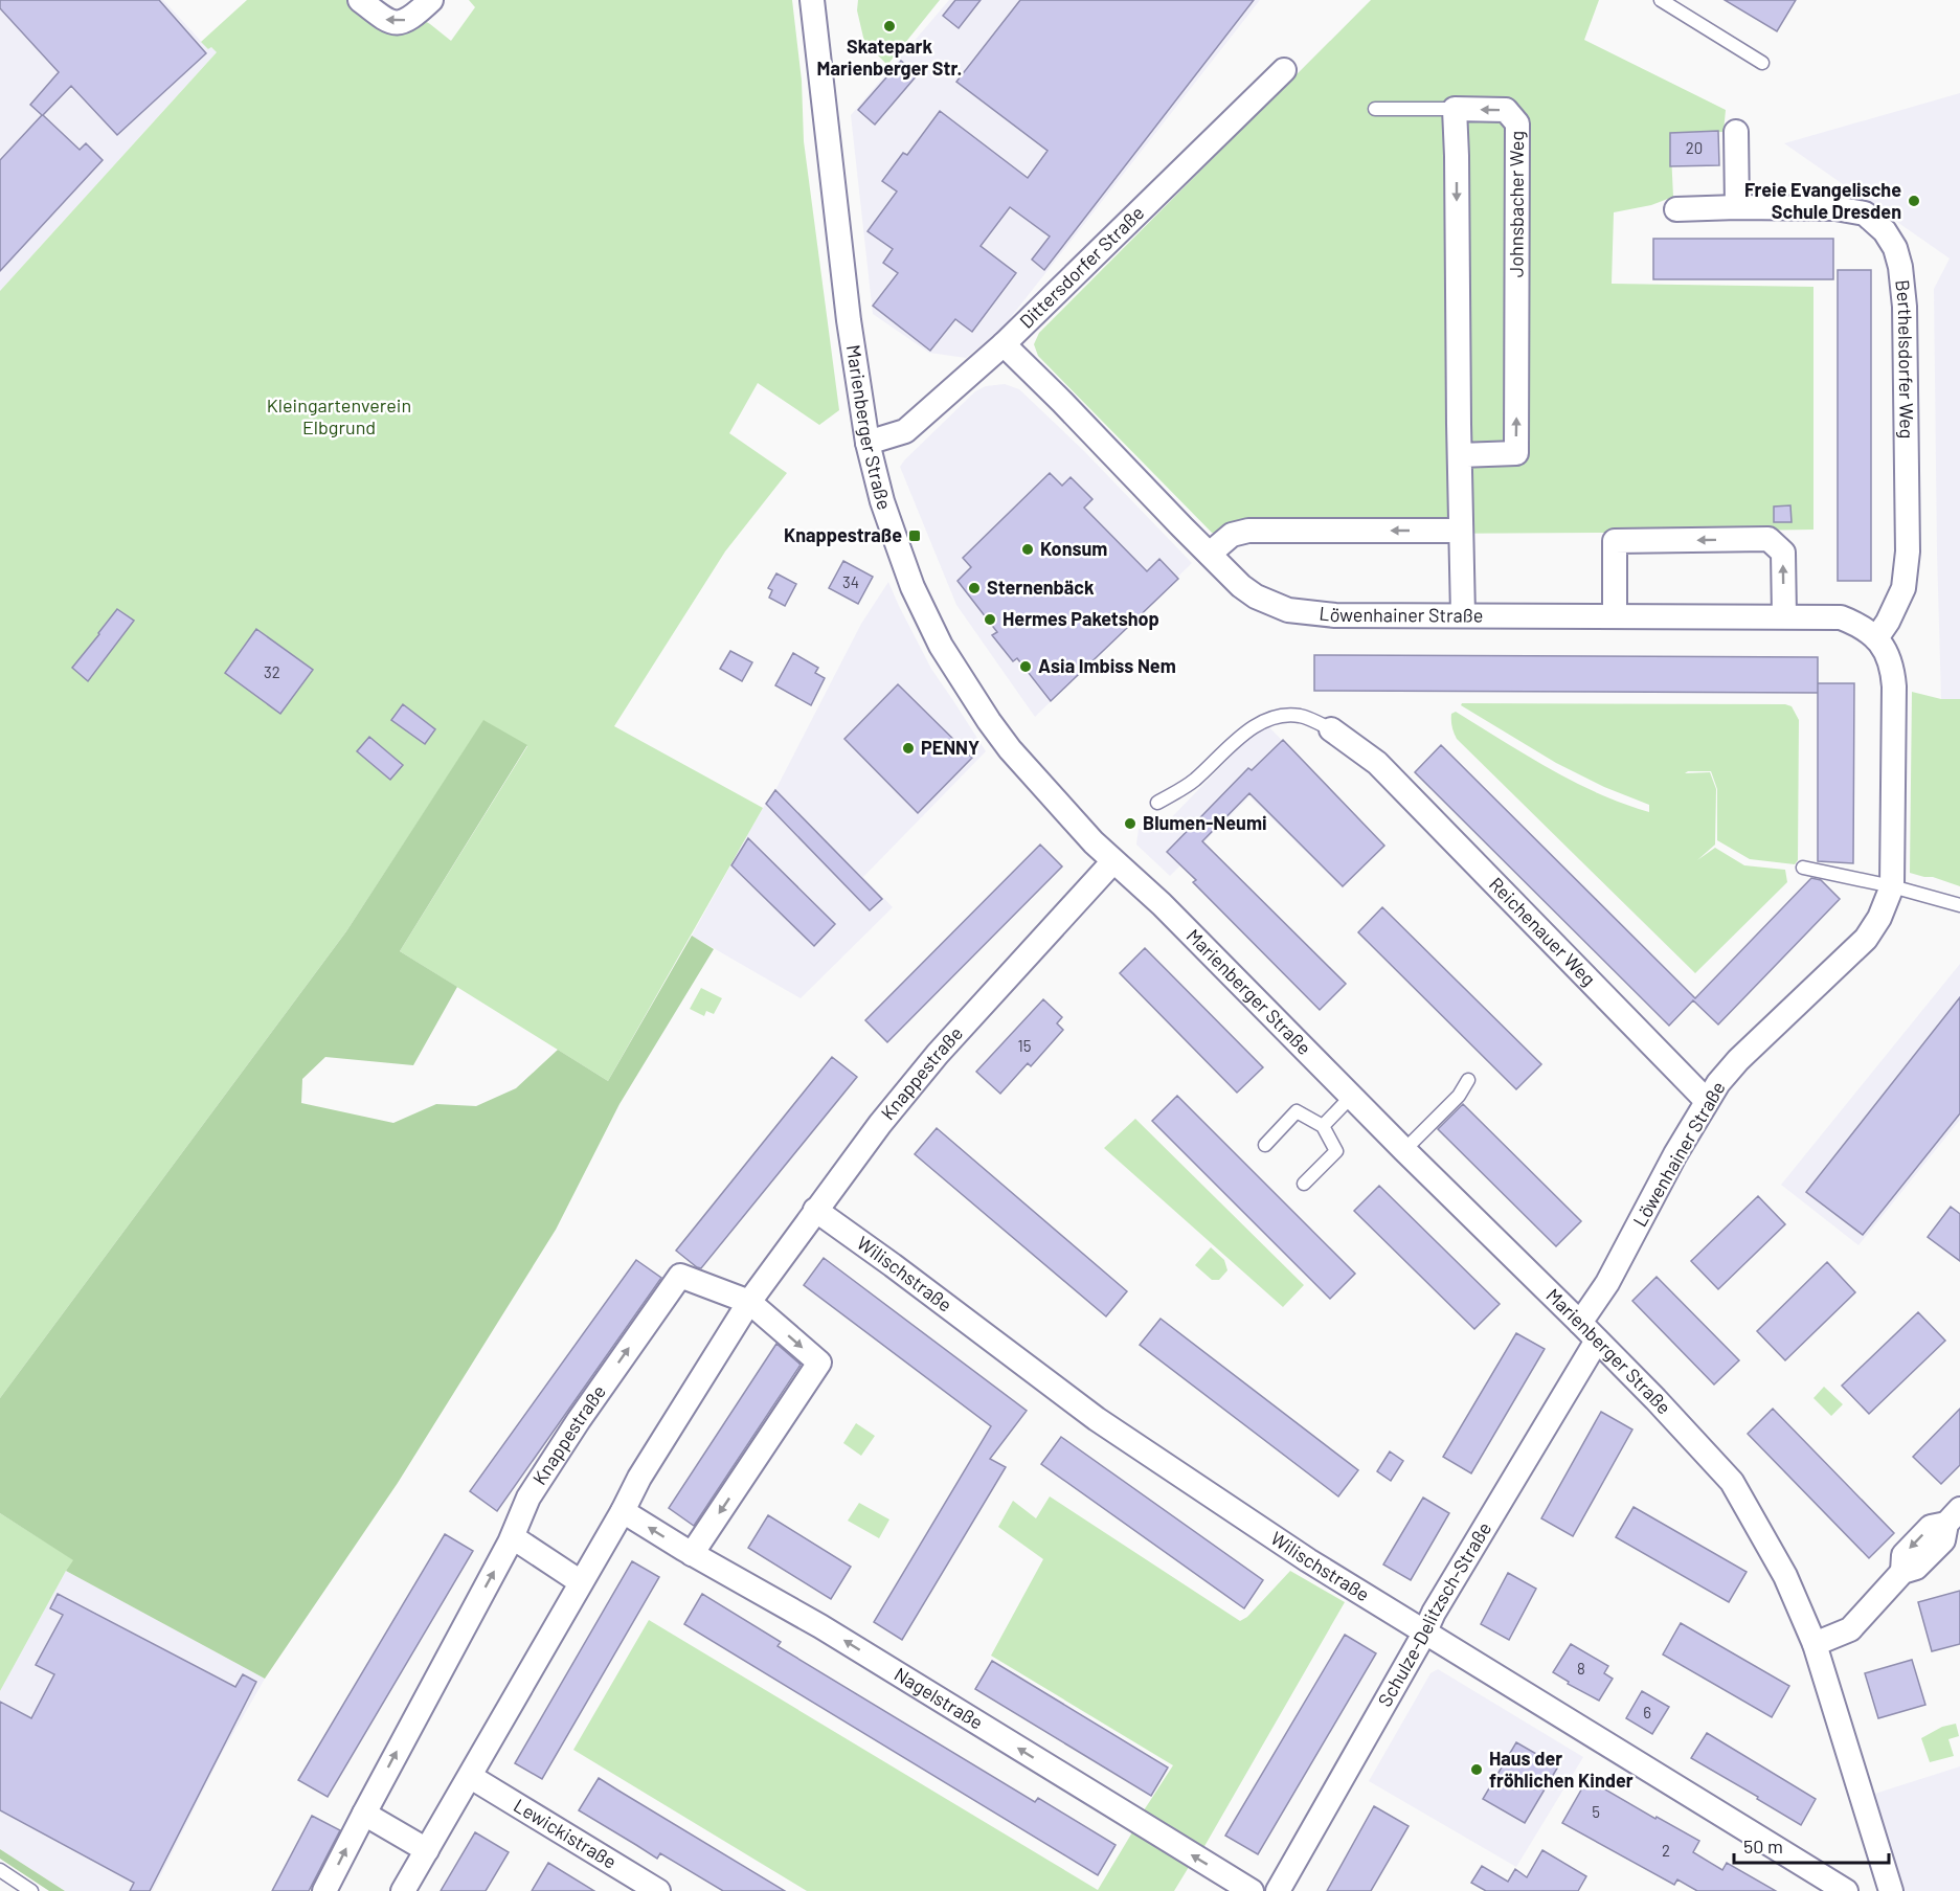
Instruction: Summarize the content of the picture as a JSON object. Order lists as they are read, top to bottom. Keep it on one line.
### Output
{"streets":{"street":["Johnsbacher Weg","Dittersdorfer Straße","Berthelsdorfer Weg","Marienberger Straße","Löwenhainer Straße","Reichenauer Weg","Knappestraße","Wilischstraße","Schulze-Delitzsch-Straße","Nagelstraße","Lewickistraße"]},"crossings":[["Dittersdorfer Straße","Marienberger Straße"],["Dittersdorfer Straße","Löwenhainer Straße"],["Berthelsdorfer Weg","Löwenhainer Straße"],["Marienberger Straße","Löwenhainer Straße"],["Marienberger Straße","Knappestraße"],["Marienberger Straße","Schulze-Delitzsch-Straße"],["Löwenhainer Straße","Reichenauer Weg"],["Knappestraße","Wilischstraße"],["Knappestraße","Nagelstraße"],["Knappestraße","Lewickistraße"],["Wilischstraße","Schulze-Delitzsch-Straße"]],"one_way":["Nagelstraße"],"parks":["Kleingartenverein Elbgrund"],"places":{"other":["Skatepark Marienberger Str.","Freie Evangelische Schule Dresden","Konsum","Sternenbäck","Hermes Paketshop","Asia Imbiss Nem","PENNY","Blumen-Neumi","Haus der fröhlichen Kinder"],"transit":["Knappestraße"]},"house_numbers":["20","34","32","15","8","6","5","2"],"scale_bar":"50 m"}
